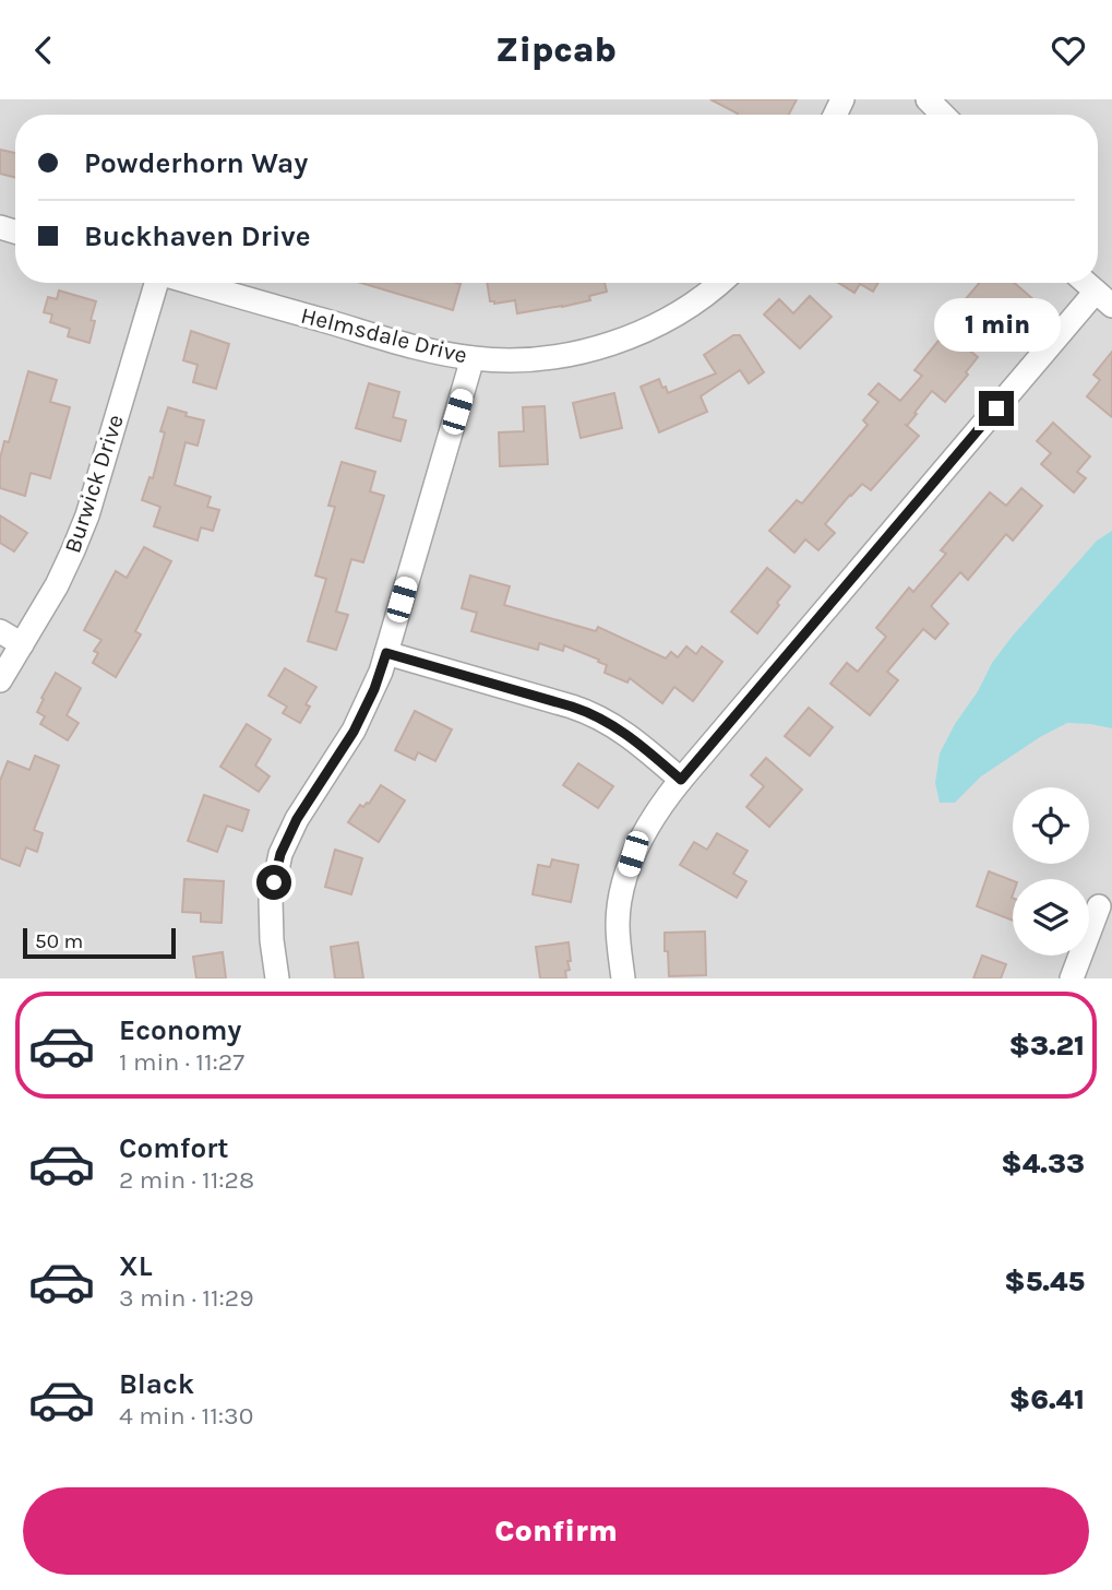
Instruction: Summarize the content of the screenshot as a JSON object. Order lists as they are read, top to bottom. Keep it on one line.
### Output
{"streets":{"street":["Helmsdale Drive","Burwick Drive"]},"scale_bar":"50 m","page":{"header":"Zipcab","banner":["Powderhorn Way","Buckhaven Drive"],"bubble":"1 min","scale":"50 m","list":[{"name":"Economy","note":"1 min · 11:27","value":"$3.21"},{"name":"Comfort","note":"2 min · 11:28","value":"$4.33"},{"name":"XL","note":"3 min · 11:29","value":"$5.45"},{"name":"Black","note":"4 min · 11:30","value":"$6.41"}],"buttons":"Confirm"}}
